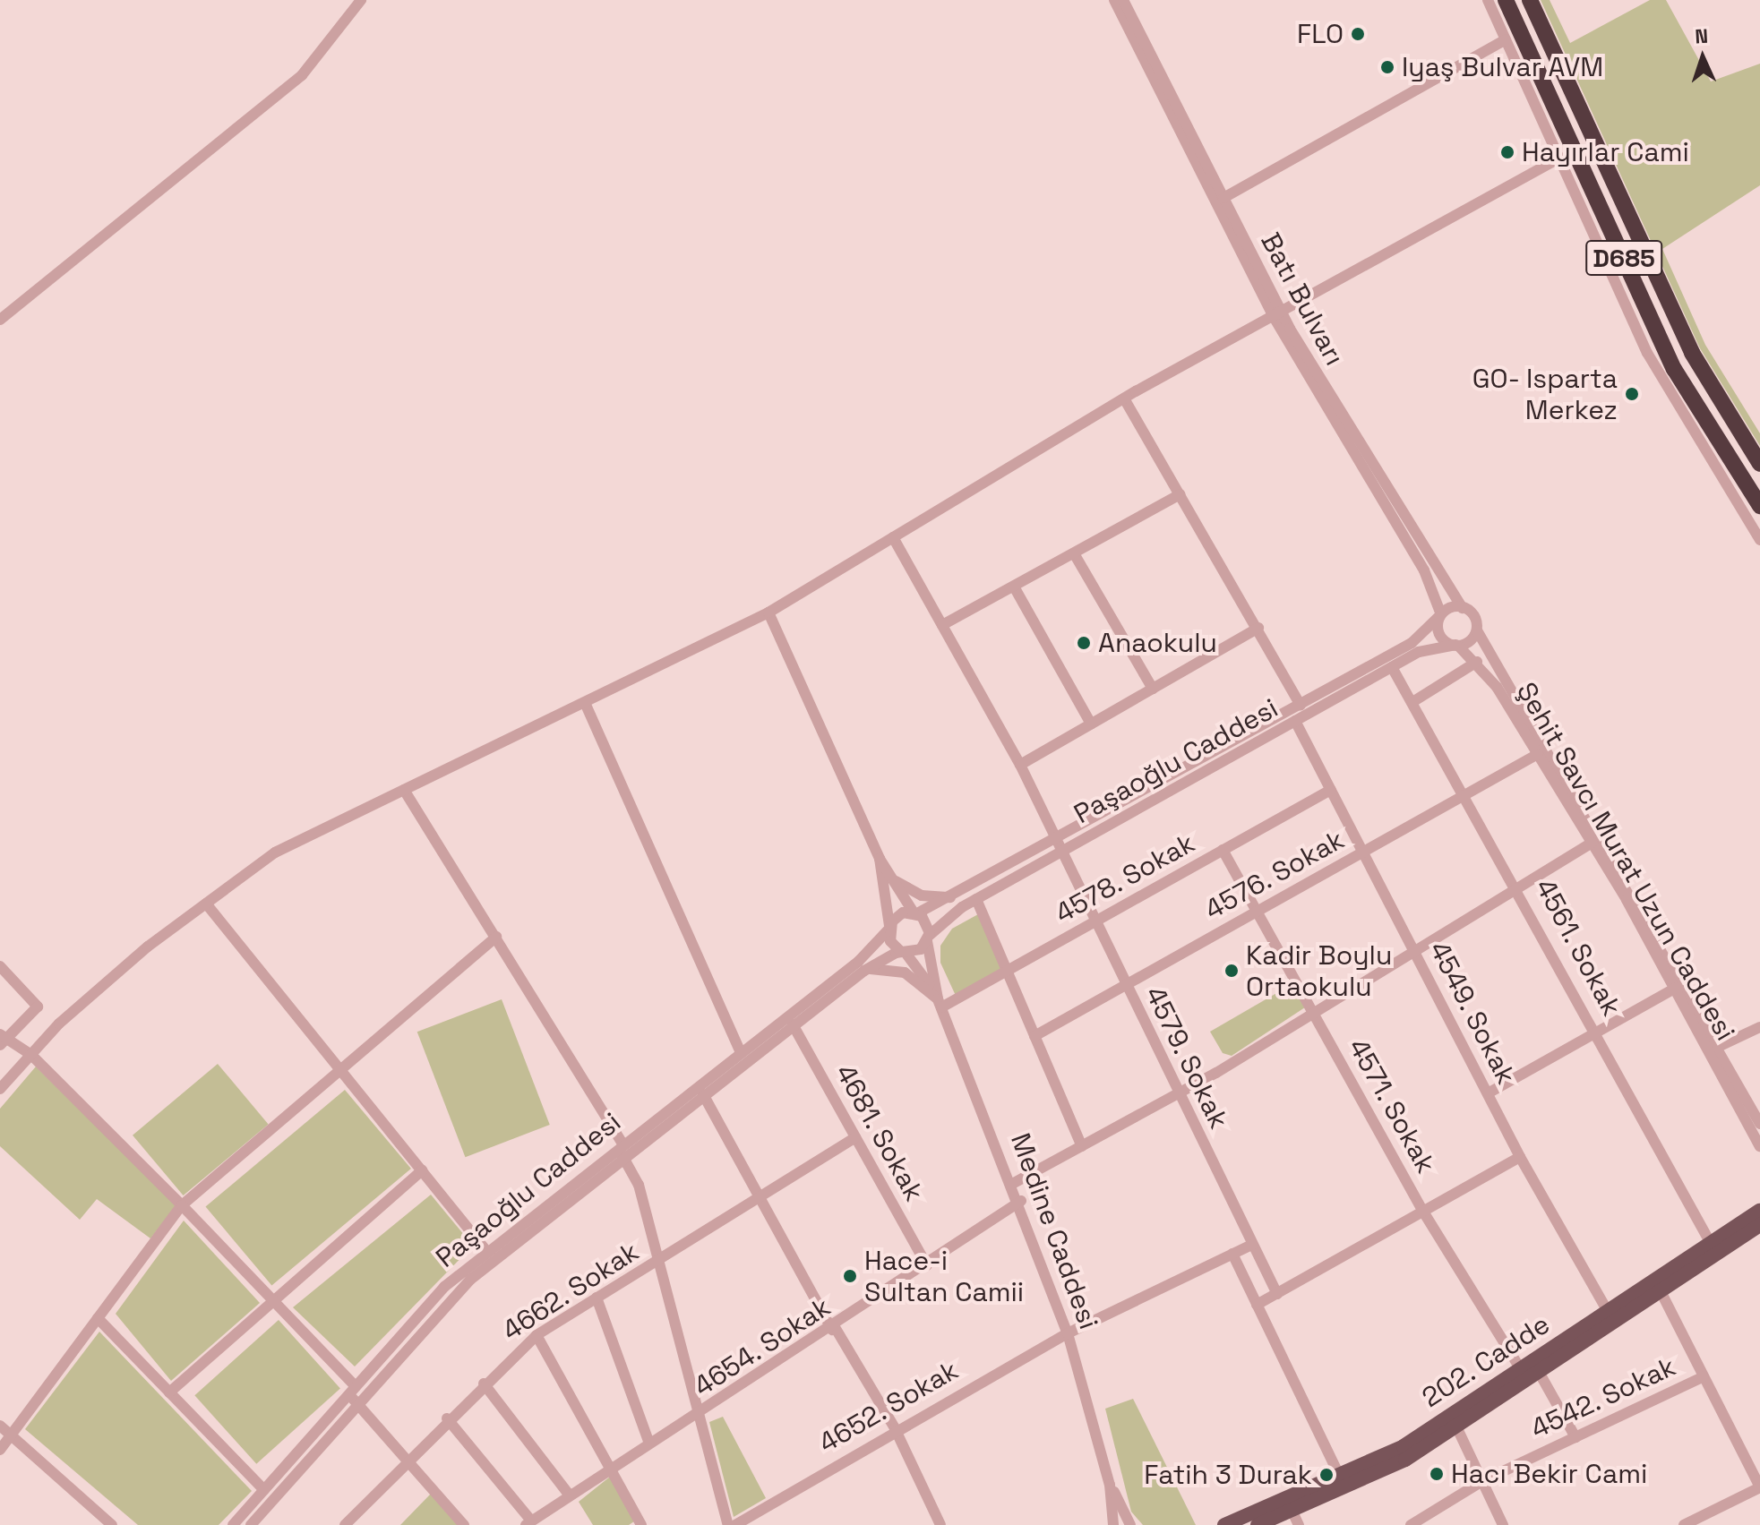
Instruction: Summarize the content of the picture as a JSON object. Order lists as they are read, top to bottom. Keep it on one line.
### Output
{"streets":{"highway":["D685"],"main road":["202. Cadde"],"street":["Batı Bulvarı","Paşaoğlu Caddesi","Şehit Savcı Murat Uzun Caddesi","4576. Sokak","4578. Sokak","4561. Sokak","4549. Sokak","4579. Sokak","4571. Sokak","4681. Sokak","Medine Caddesi","4662. Sokak","4654. Sokak","4542. Sokak","4652. Sokak"]},"crossings":[["Batı Bulvarı","Paşaoğlu Caddesi"],["Batı Bulvarı","Şehit Savcı Murat Uzun Caddesi"],["Paşaoğlu Caddesi","Şehit Savcı Murat Uzun Caddesi"],["Paşaoğlu Caddesi","4561. Sokak"],["Paşaoğlu Caddesi","4549. Sokak"],["Paşaoğlu Caddesi","4579. Sokak"],["Paşaoğlu Caddesi","4681. Sokak"],["Paşaoğlu Caddesi","Medine Caddesi"],["Şehit Savcı Murat Uzun Caddesi","4576. Sokak"],["4576. Sokak","4561. Sokak"],["4576. Sokak","4549. Sokak"],["4576. Sokak","4579. Sokak"],["4576. Sokak","4571. Sokak"],["4578. Sokak","4549. Sokak"],["4578. Sokak","4579. Sokak"],["4578. Sokak","4571. Sokak"],["4578. Sokak","Medine Caddesi"],["4561. Sokak","202. Cadde"],["4549. Sokak","202. Cadde"],["4579. Sokak","4652. Sokak"],["4571. Sokak","202. Cadde"],["4571. Sokak","4542. Sokak"],["4681. Sokak","4662. Sokak"],["4681. Sokak","4654. Sokak"],["Medine Caddesi","4654. Sokak"],["Medine Caddesi","4652. Sokak"]],"places":["FLO","Iyaş Bulvar AVM","Hayırlar Cami","GO- Isparta Merkez","Anaokulu","Kadir Boylu Ortaokulu","Hace-i Sultan Camii","Hacı Bekir Cami","Fatih 3 Durak"],"north":"top"}
